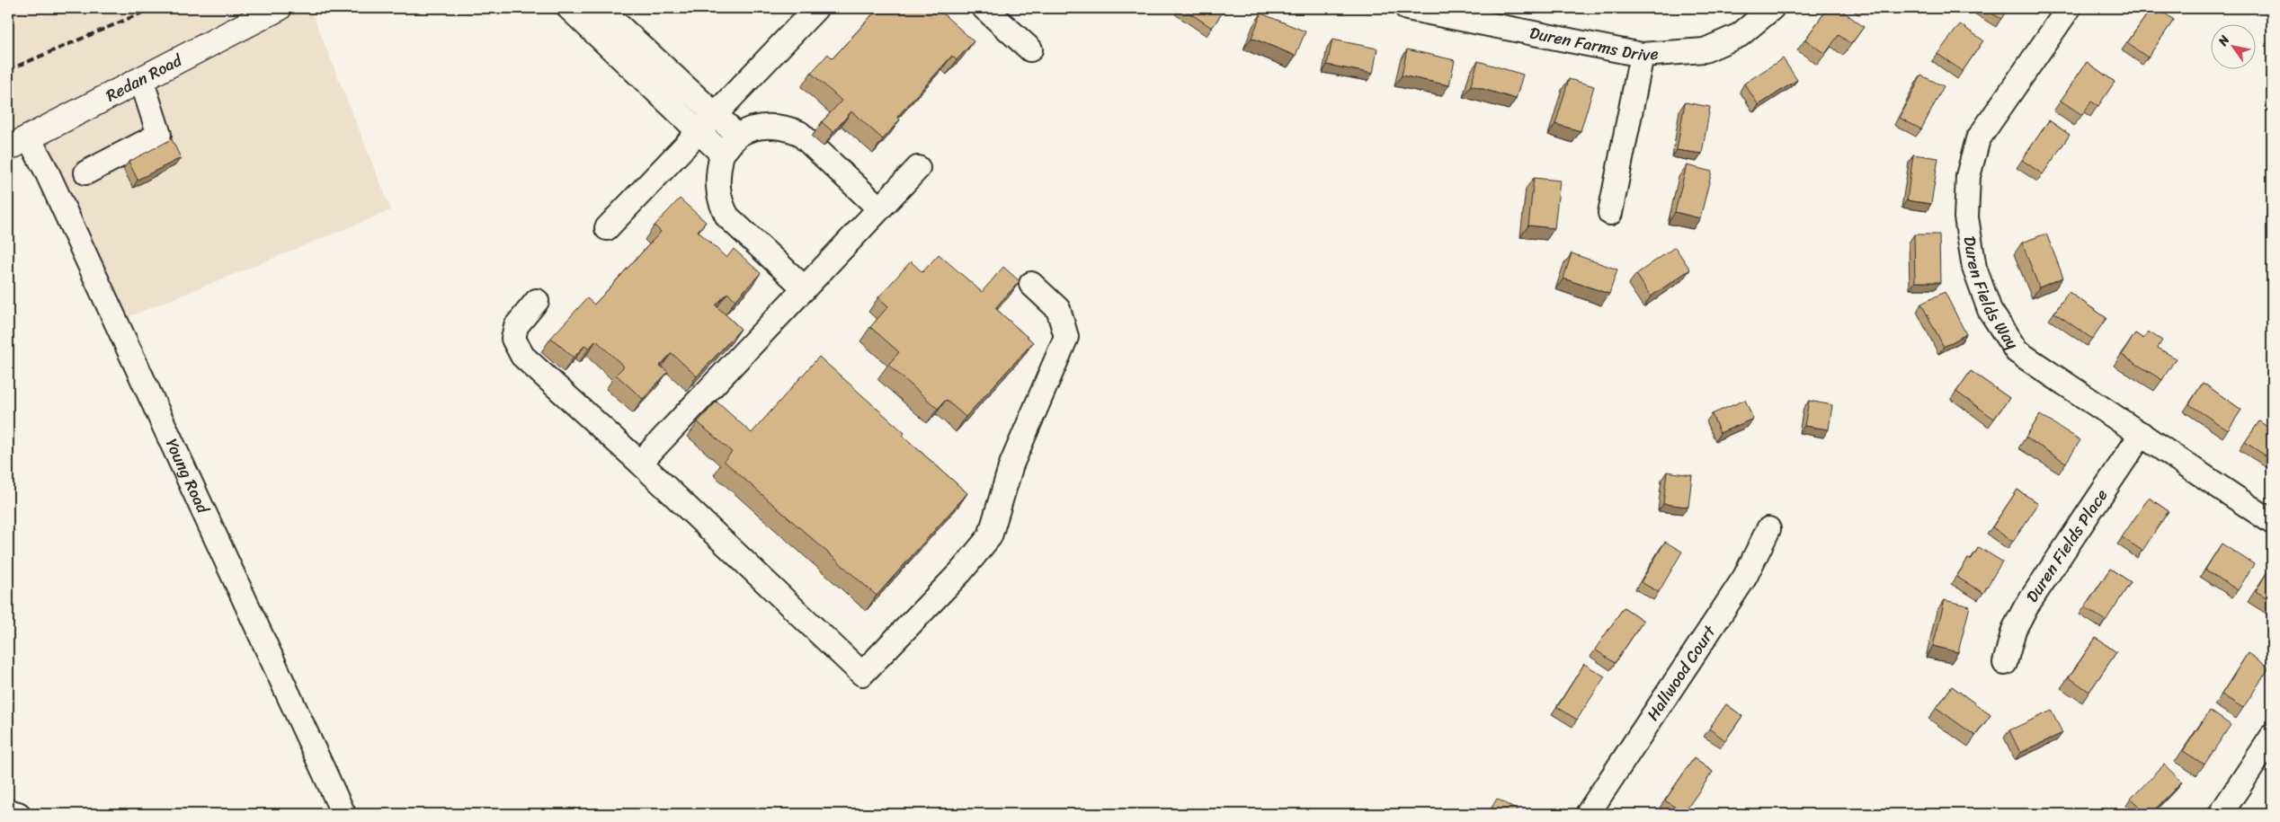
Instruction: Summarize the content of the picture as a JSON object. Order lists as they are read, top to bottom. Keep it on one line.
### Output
{"streets":{"main road":["Redan Road"],"street":["Duren Farms Drive","Duren Fields Way","Young Road","Duren Fields Place","Hallwood Court"]},"crossings":[["Redan Road","Young Road"],["Duren Fields Way","Duren Fields Place"]],"north":"top left"}
